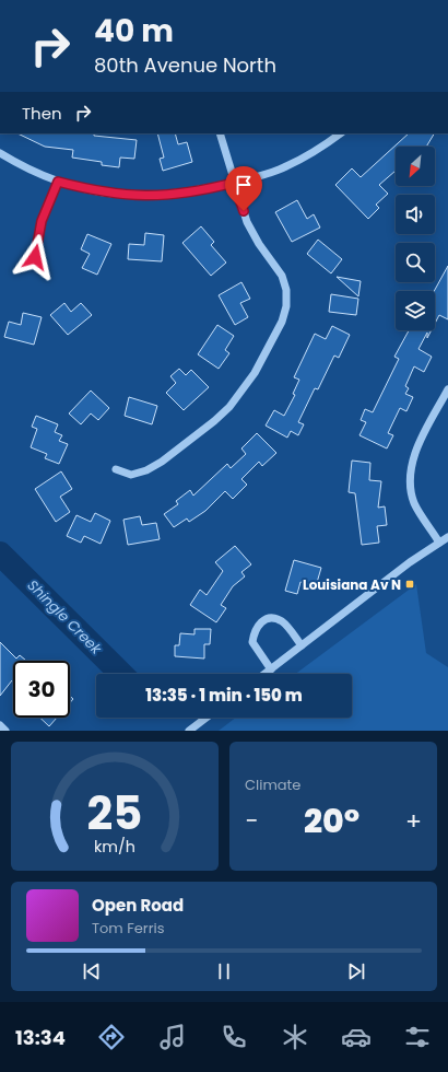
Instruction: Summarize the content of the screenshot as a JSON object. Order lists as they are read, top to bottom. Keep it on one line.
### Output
{"water":["Shingle Creek"],"places":{"transit":["Louisiana Av N"]},"north":"bottom left","page":{"turn":["40 m","80th Avenue North"],"then":"Then","limit":"30","trip":"13:35 · 1 min · 150 m","tile":"Climate","heat":["−","20°","+"],"song":["Open Road","Tom Ferris"],"tabs":"13:34","gauge":["25","km/h"]}}
